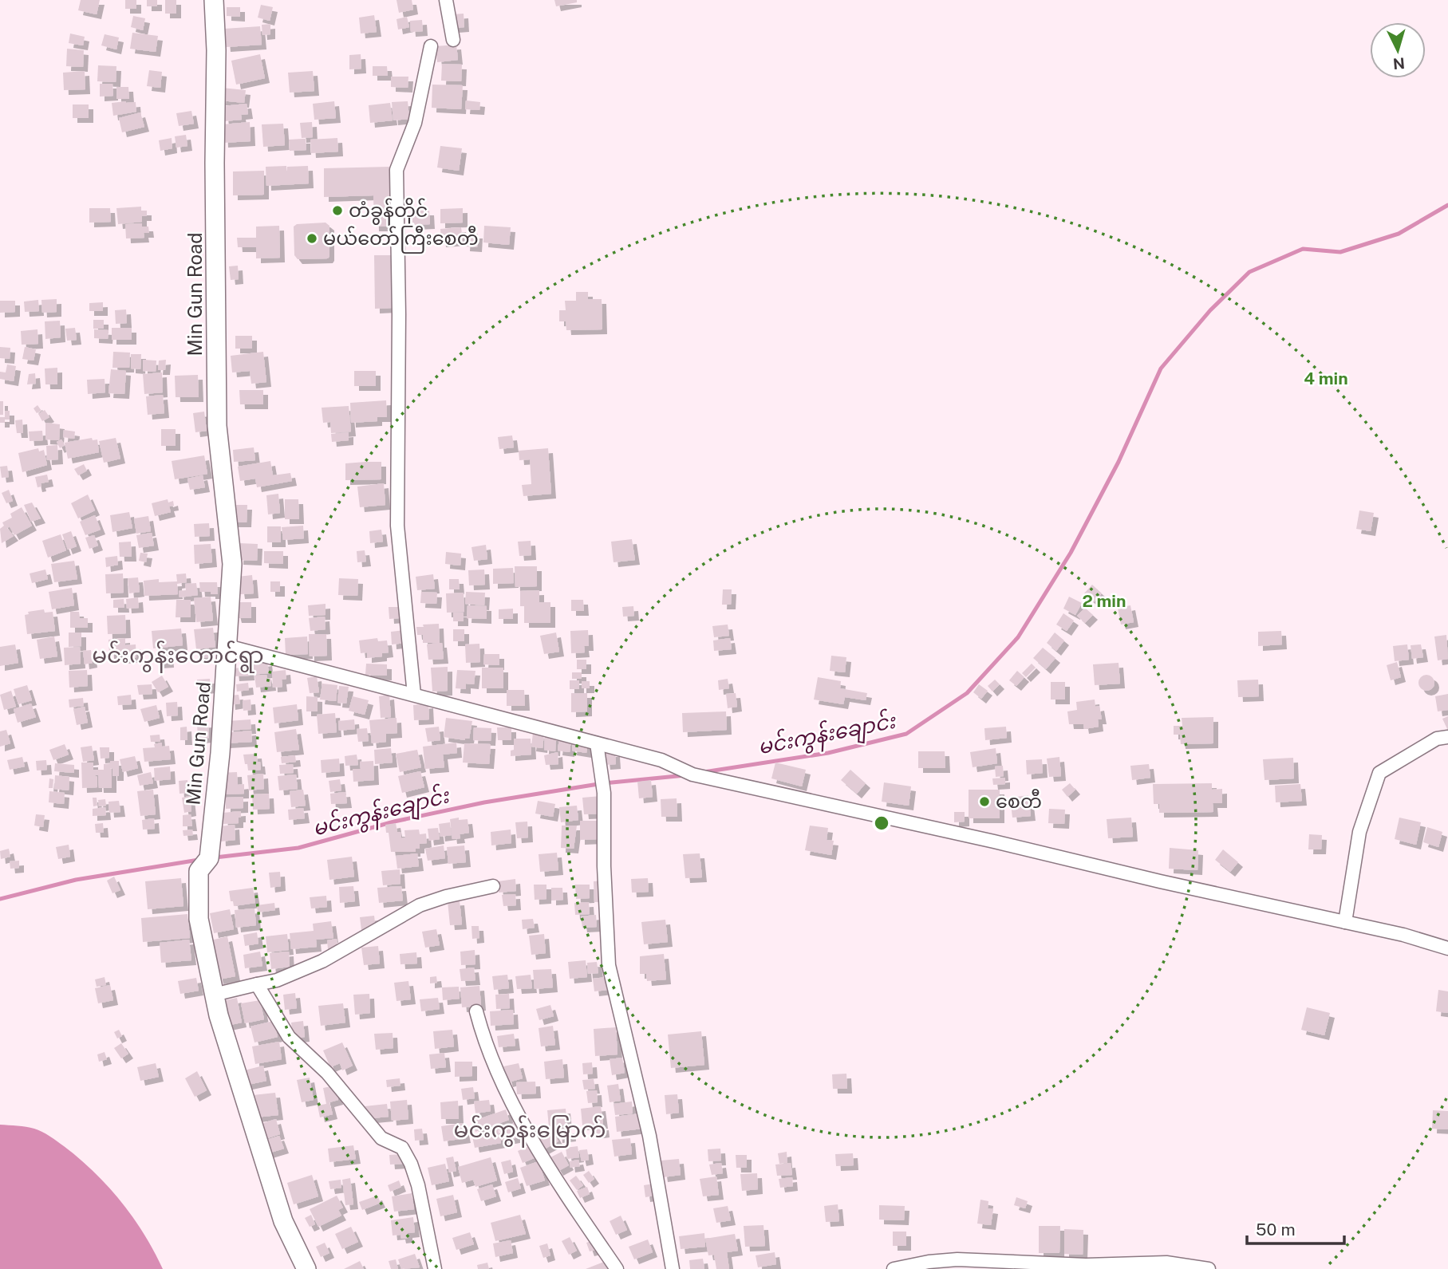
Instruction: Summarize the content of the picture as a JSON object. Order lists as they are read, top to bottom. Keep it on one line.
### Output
{"streets":{"street":["Min Gun Road"]},"districts":["မင်းကွန်းတောင်ရွာ","မင်းကွန်းမြောက်"],"water":["မင်းကွန်းချောင်း"],"places":["တံခွန်တိုင်","မယ်တော်ကြီးစေတီ","စေတီ"],"scale_bar":"50 m","north":"bottom","rings":["4 min","2 min"]}
